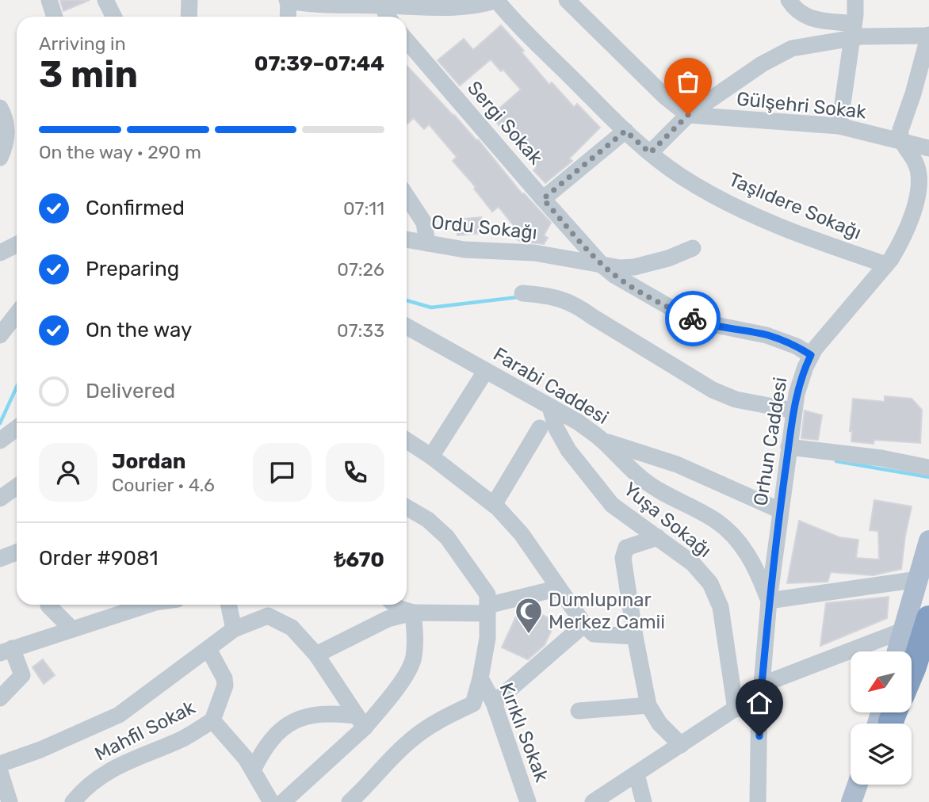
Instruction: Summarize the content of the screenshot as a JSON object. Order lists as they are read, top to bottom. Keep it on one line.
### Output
{"streets":{"street":["Gülşehri Sokak","Sergi Sokak","Taşlıdere Sokağı","Ordu Sokağı","Farabi Caddesi","Orhun Caddesi","Yuşa Sokağı","Mahfil Sokak","Kırıklı Sokak"]},"crossings":[["Gülşehri Sokak","Orhun Caddesi"],["Sergi Sokak","Ordu Sokağı"],["Sergi Sokak","Orhun Caddesi"],["Taşlıdere Sokağı","Orhun Caddesi"],["Farabi Caddesi","Orhun Caddesi"],["Farabi Caddesi","Yuşa Sokağı"]],"places":{"mosque":["Dumlupınar Merkez Camii"]},"north":"bottom left","page":{"heading":["3 min","Arriving in","07:39–07:44"],"panel":["Jordan","Courier · 4.6","Order #9081","₺670"],"bar":"On the way · 290 m","list":[["Confirmed","07:11"],["Preparing","07:26"],["On the way","07:33"],"Delivered"]}}
